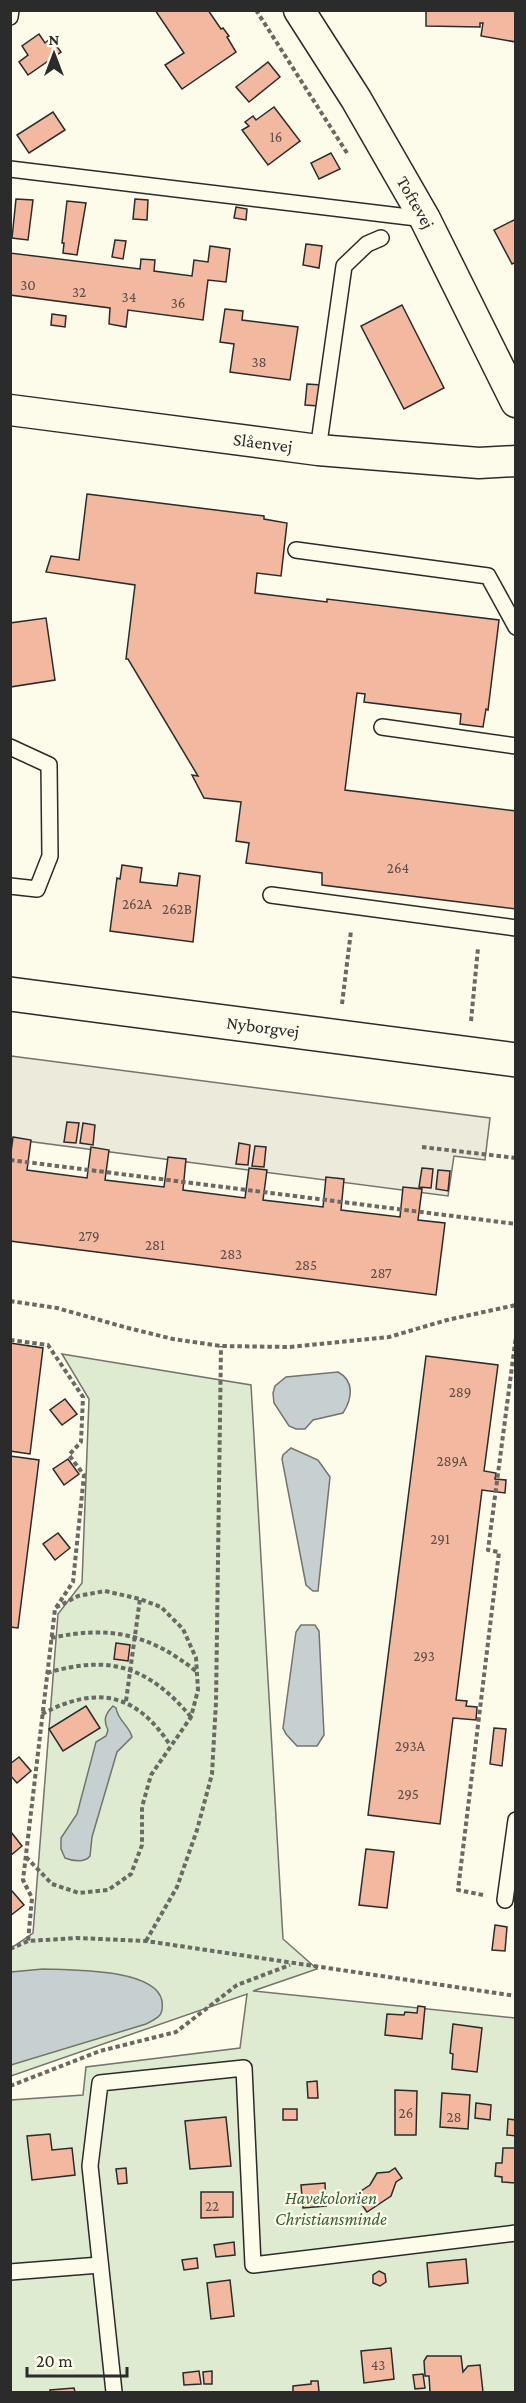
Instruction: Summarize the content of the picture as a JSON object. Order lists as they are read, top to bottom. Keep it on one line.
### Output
{"streets":{"street":["Toftevej","Slåenvej","Nyborgvej"]},"parks":["Havekolonien Christiansminde"],"house_numbers":["16","30","32","34","36","38","264","262A","262B","279","281","283","285","287","289","289A","291","293","293A","295","26","28","22","43"],"scale_bar":"20 m","north":"top"}
